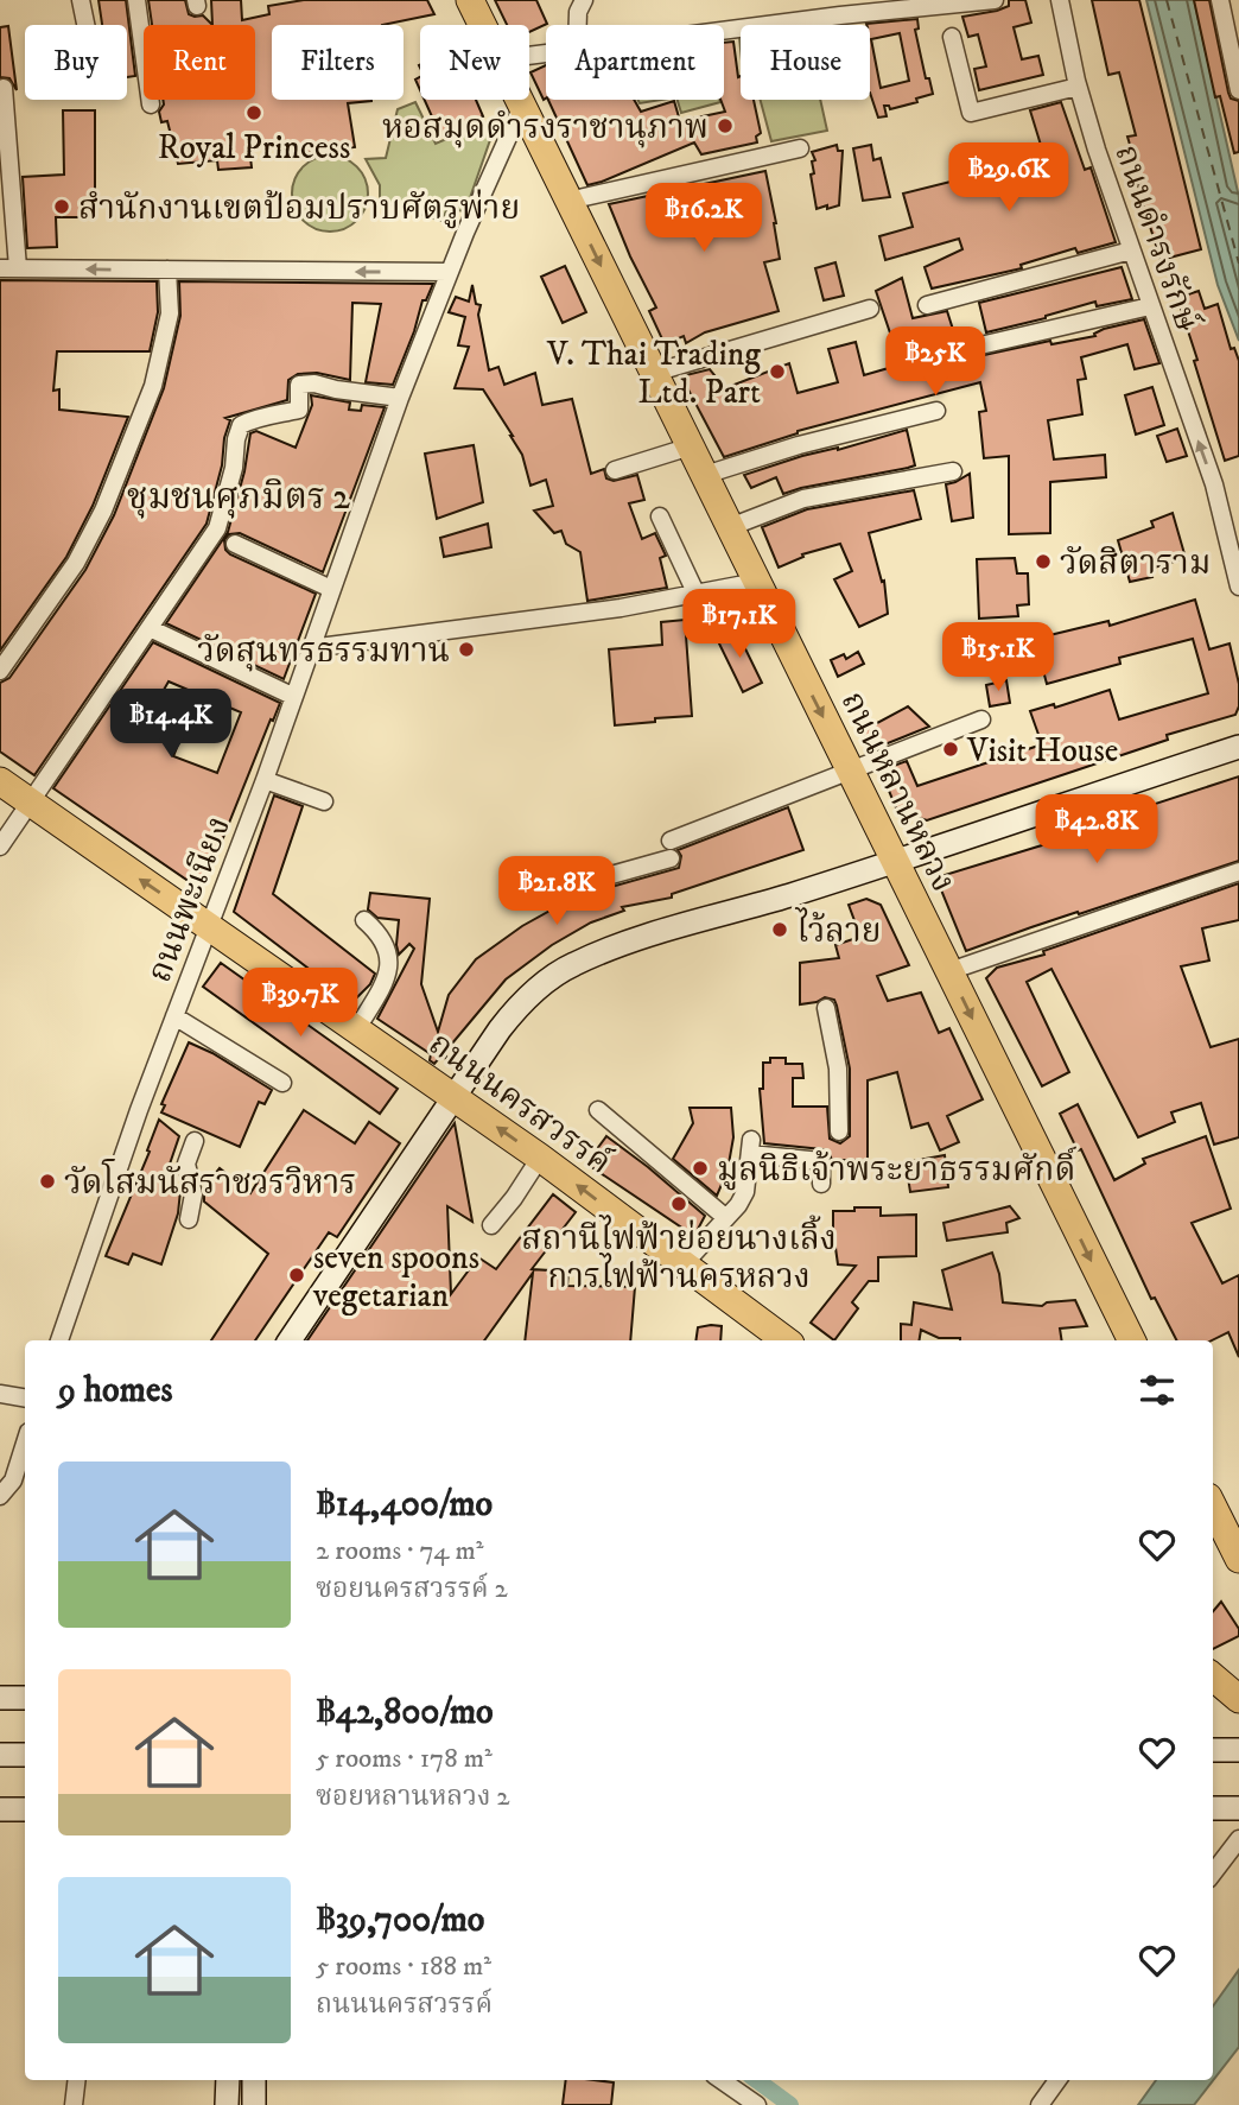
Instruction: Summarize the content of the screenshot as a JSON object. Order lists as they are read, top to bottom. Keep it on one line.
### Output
{"streets":{"main road":["ถนนหลานหลวง","ถนนนครสวรรค์"],"street":["ถนนดำรงรักษ์","ถนนพะเนียง"]},"crossings":[["ถนนหลานหลวง","ถนนพะเนียง"],["ถนนพะเนียง","ถนนนครสวรรค์"]],"one_way":["ถนนดำรงรักษ์","ถนนหลานหลวง","ถนนนครสวรรค์"],"districts":["ชุมชนศุภมิตร 2"],"places":["Royal Princess","หอสมุดดำรงราชานุภาพ","สำนักงานเขตป้อมปราบศัตรูพ่าย","V. Thai Trading Ltd. Part","วัดสิตาราม","วัดสุนทรธรรมทาน","Visit House","ไว้ลาย","มูลนิธิเจ้าพระยาธรรมศักดิ์","วัดโสมนัสราชวรวิหาร","สถานีไฟฟ้าย่อยนางเลิ้ง การไฟฟ้านครหลวง","seven spoons vegetarian"],"page":{"chip":["Buy","Rent","Filters","New","Apartment","House"],"price":["฿29.6K","฿16.2K","฿25K","฿17.1K","฿15.1K","฿14.4K","฿42.8K","฿21.8K","฿39.7K"],"heading":"9 homes","list":[{"name":"฿14,400/mo","note":"2 rooms · 74 m² · ซอยนครสวรรค์ 2"},{"name":"฿42,800/mo","note":"5 rooms · 178 m² · ซอยหลานหลวง 2"},{"name":"฿39,700/mo","note":"5 rooms · 188 m² · ถนนนครสวรรค์"}]}}
